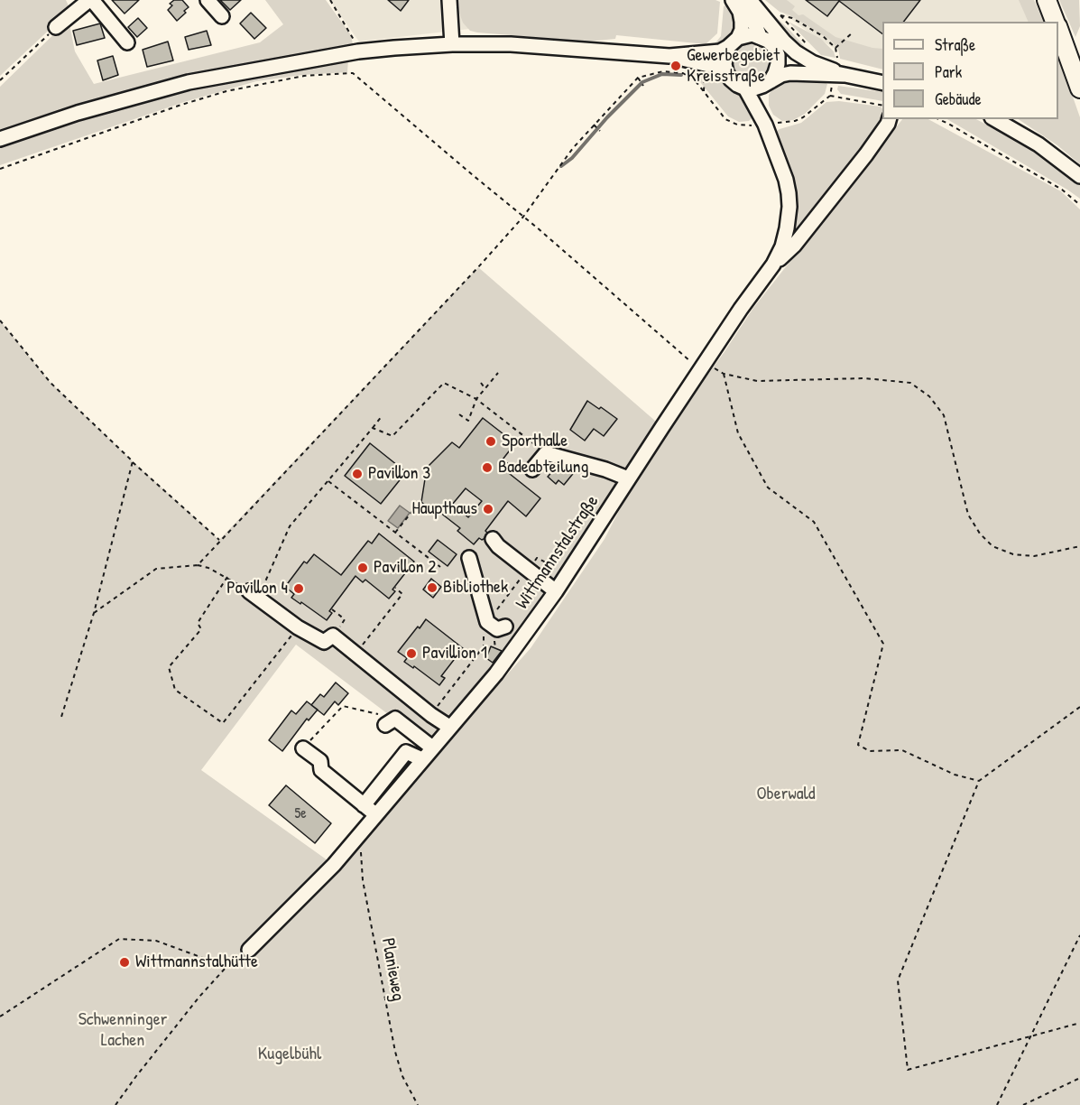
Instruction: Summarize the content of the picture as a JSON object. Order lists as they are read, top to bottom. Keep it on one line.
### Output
{"streets":{"street":["Wittmannstalstraße"],"path":["Planieweg"]},"crossings":[["Wittmannstalstraße","Planieweg"]],"parks":["Oberwald","Schwenninger Lachen","Kugelbühl"],"places":["Gewerbegebiet Kreisstraße","Sporthalle","Badeabteilung","Pavillon 3","Haupthaus","Pavillon 2","Bibliothek","Pavillon 4","Pavillion 1","Wittmannstalhütte"],"house_numbers":["5e"],"legend":["Straße","Park","Gebäude"]}
